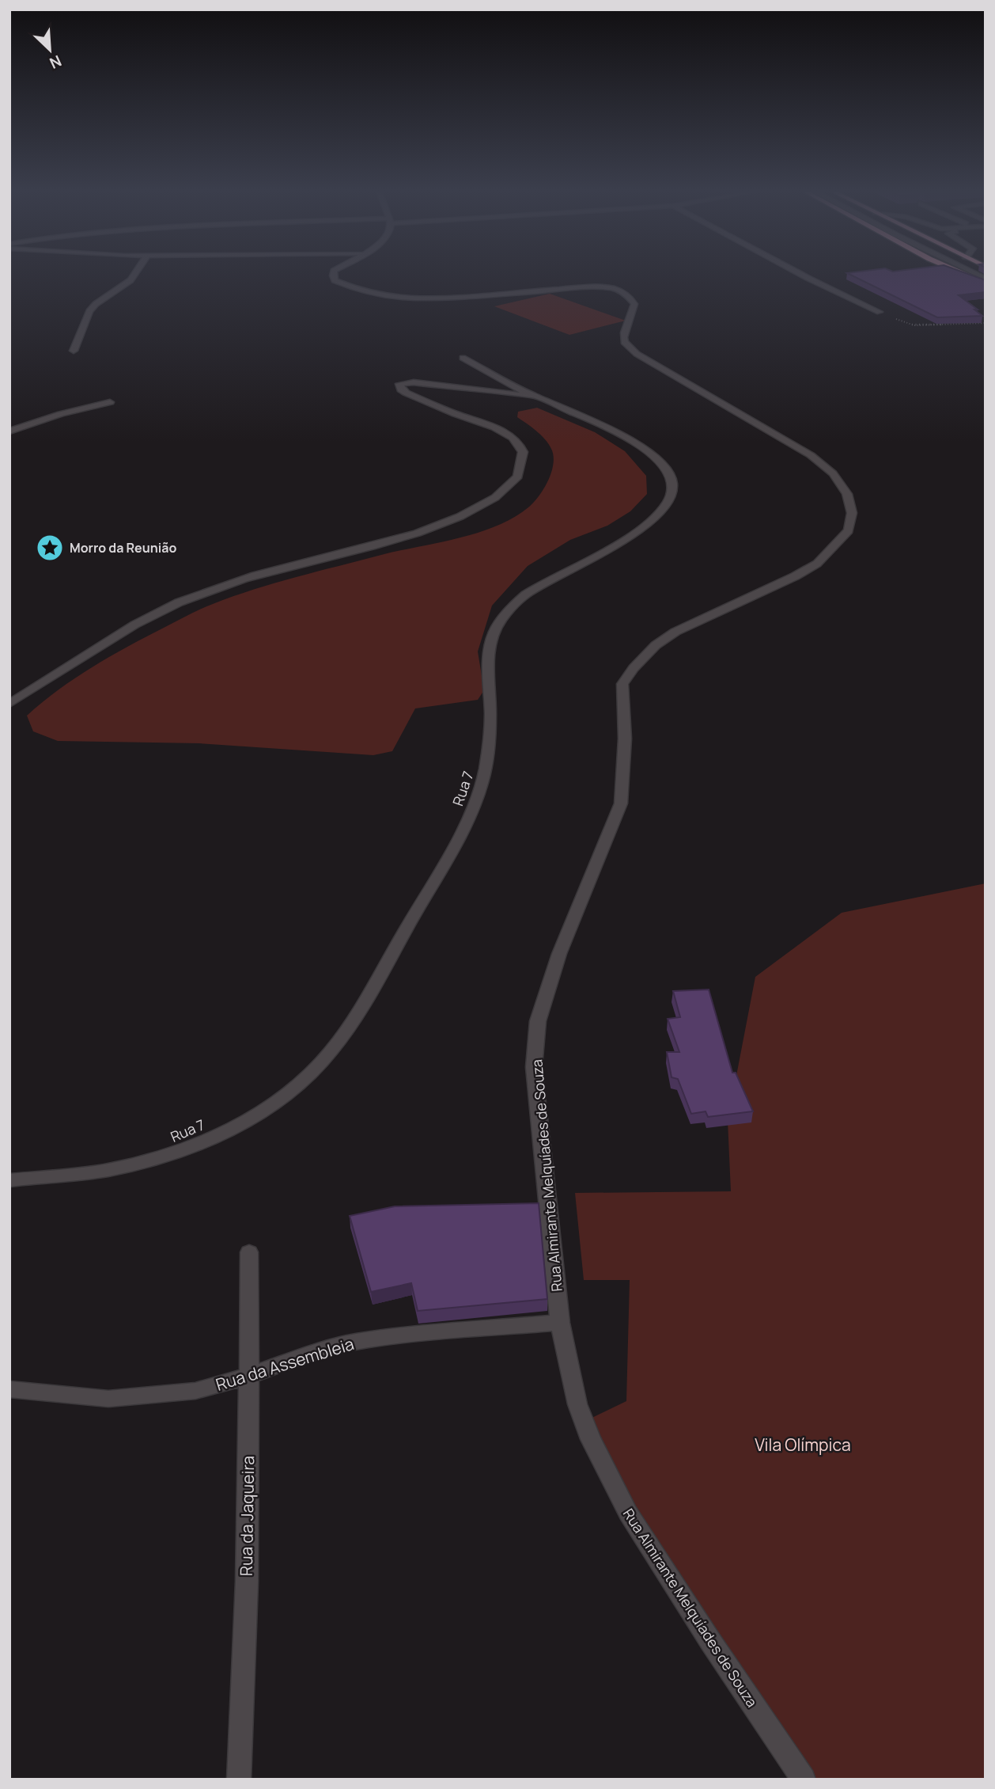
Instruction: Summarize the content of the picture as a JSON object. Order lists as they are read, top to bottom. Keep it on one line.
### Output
{"streets":{"street":["Rua 7","Rua Almirante Melquíades de Souza","Rua da Assembleia","Rua da Jaqueira"]},"crossings":[["Rua Almirante Melquíades de Souza","Rua da Assembleia"],["Rua da Assembleia","Rua da Jaqueira"]],"parks":["Vila Olímpica"],"places":{"place":["Morro da Reunião"]},"north":"bottom right"}
